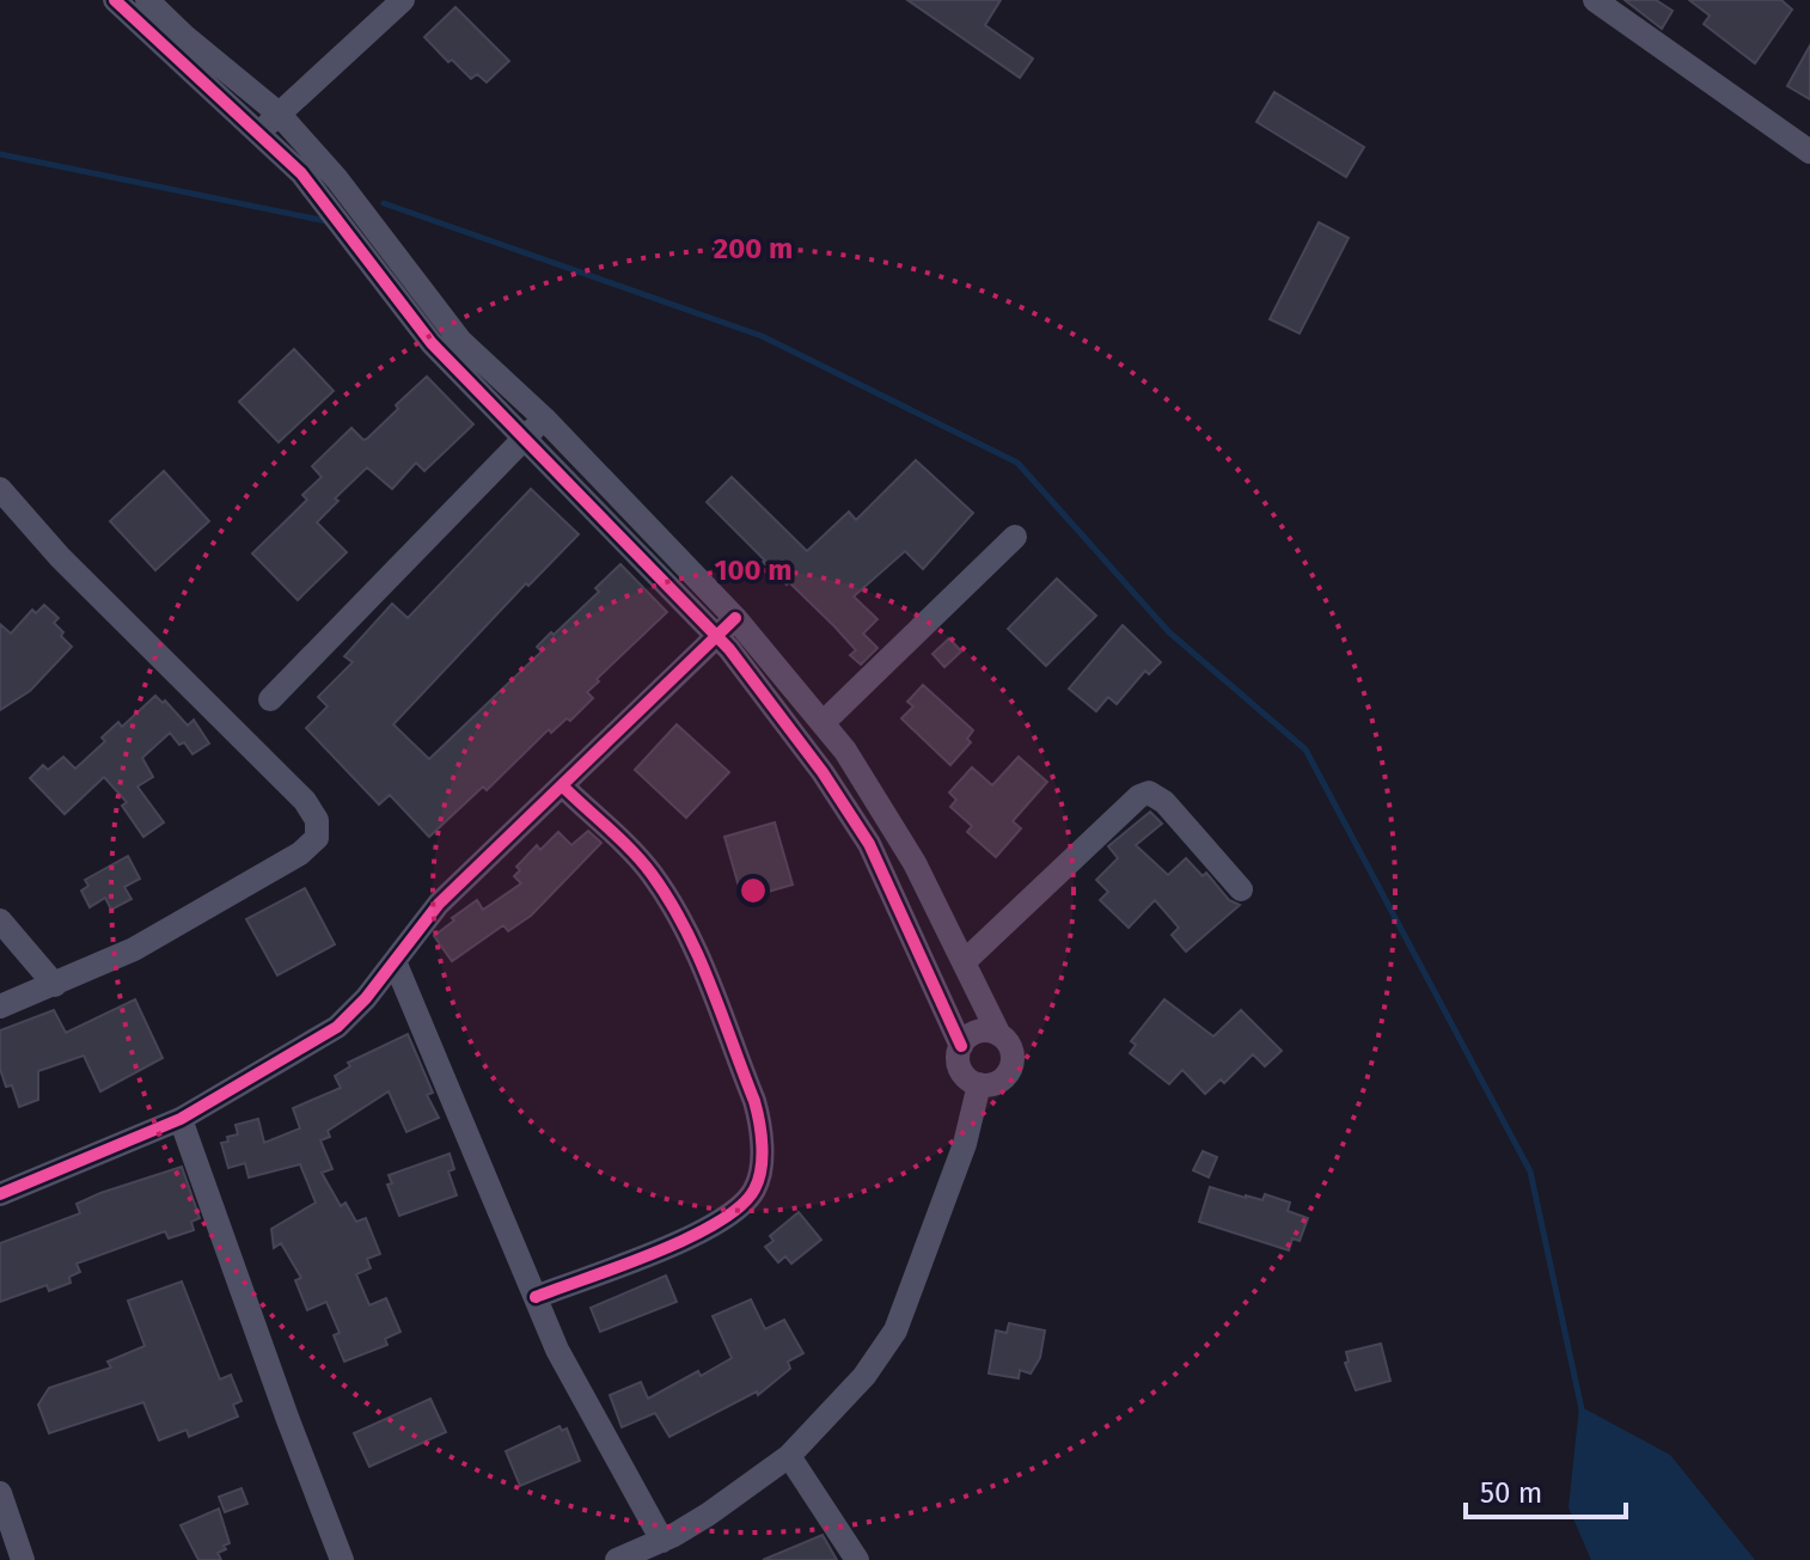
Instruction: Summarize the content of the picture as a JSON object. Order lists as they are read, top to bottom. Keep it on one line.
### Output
{"scale_bar":"50 m","rings":["200 m","100 m"]}
